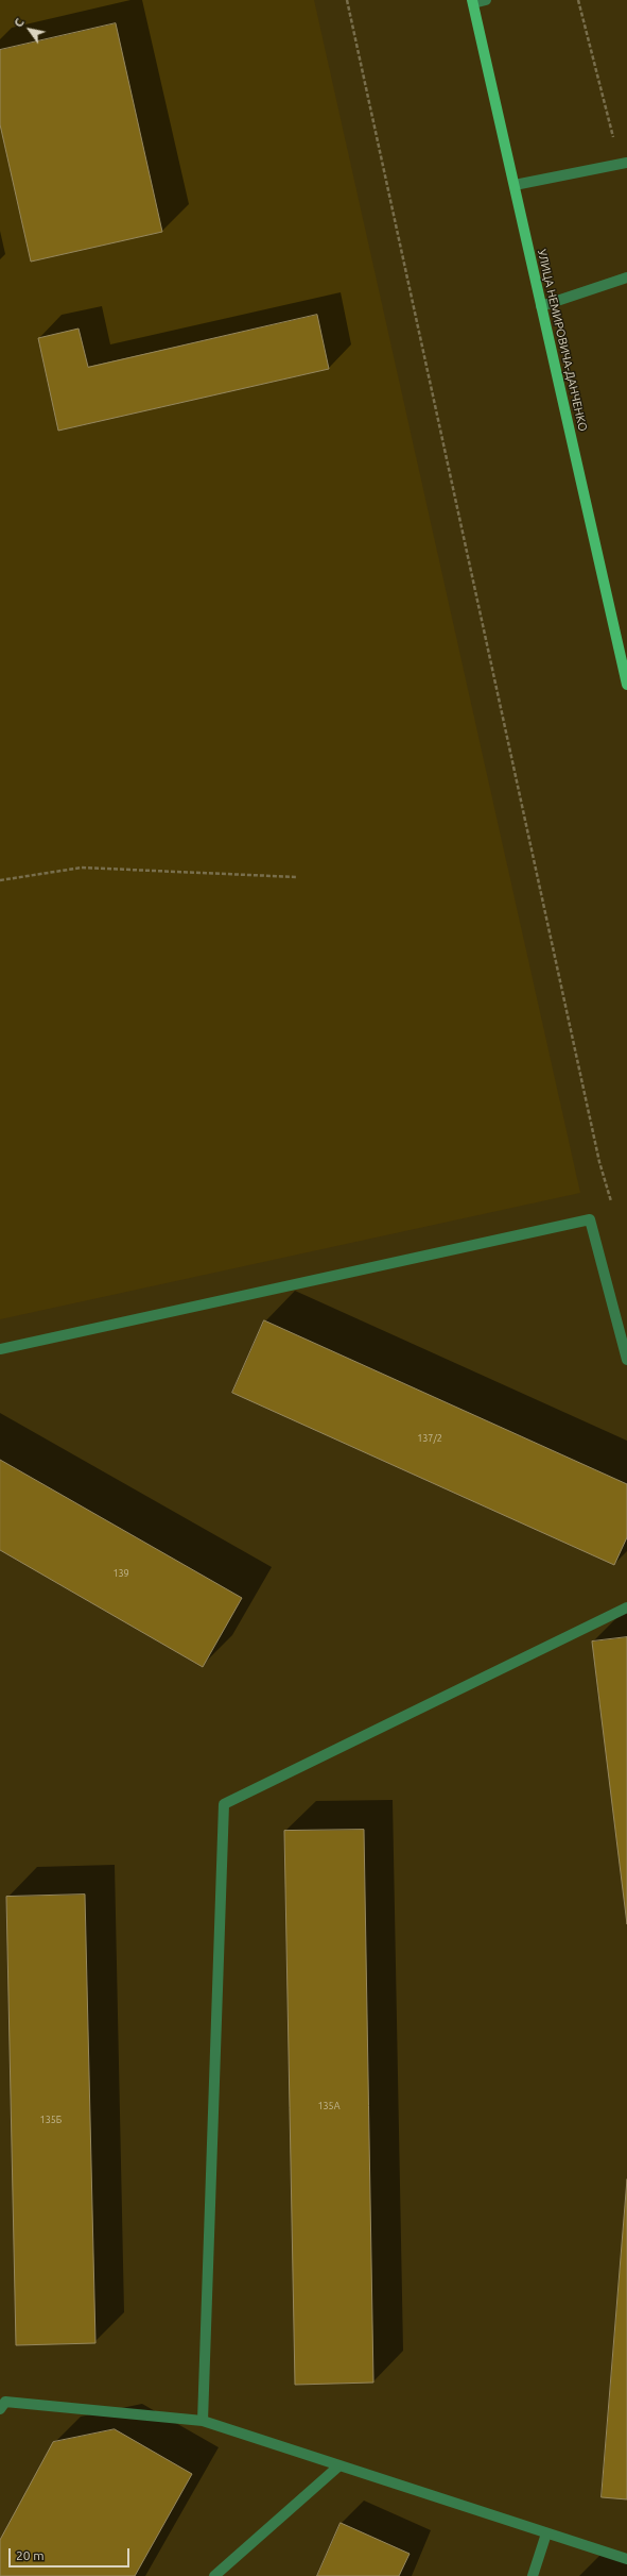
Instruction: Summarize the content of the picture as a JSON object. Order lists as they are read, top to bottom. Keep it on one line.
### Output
{"streets":{"main road":["УЛИЦА НЕМИРОВИЧА-ДАНЧЕНКО"]},"house_numbers":["137/2","139","135А","135Б"],"scale_bar":"20 m","north":"top left"}
